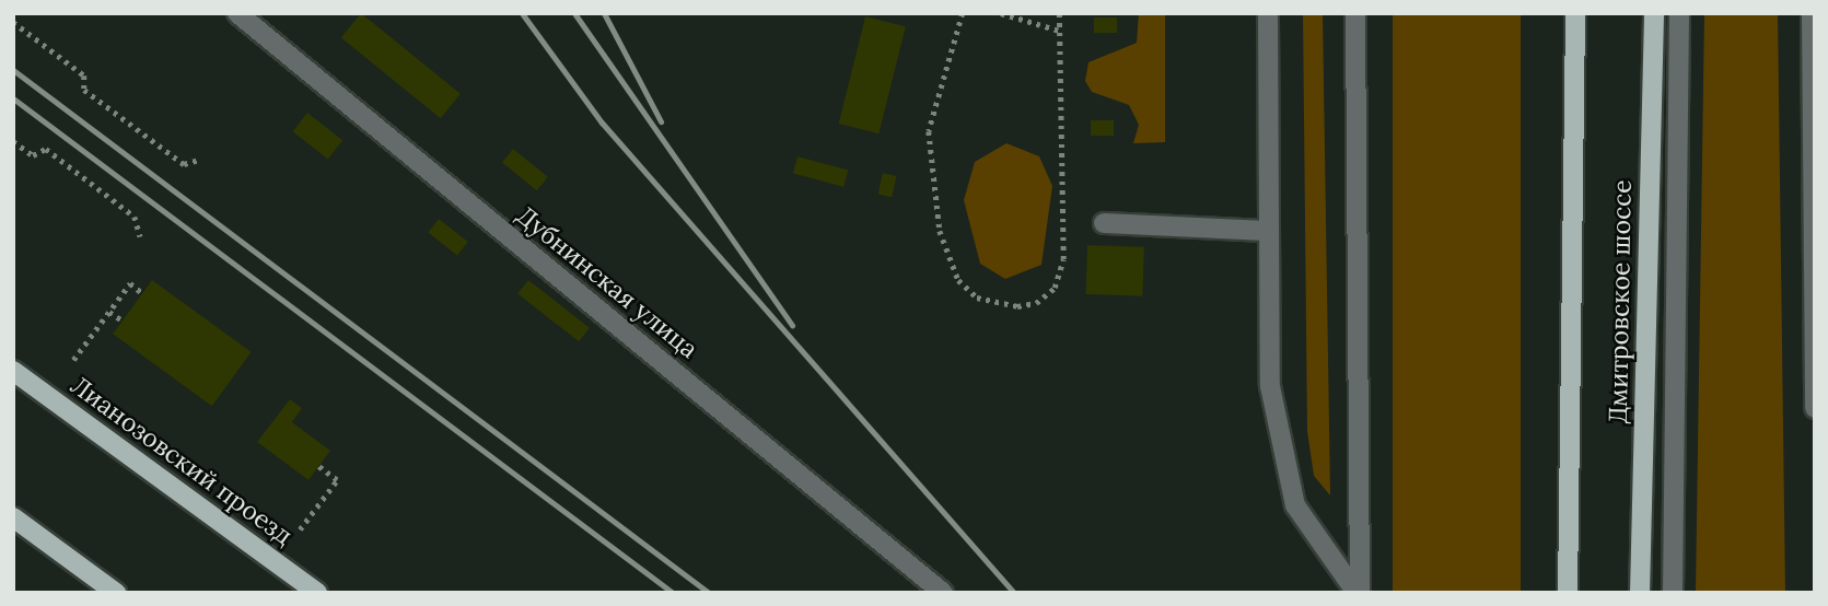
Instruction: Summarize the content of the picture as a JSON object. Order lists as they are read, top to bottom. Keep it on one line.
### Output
{"streets":{"main road":["Дмитровское шоссе","Лианозовский проезд"],"street":["Дубнинская улица"]}}
